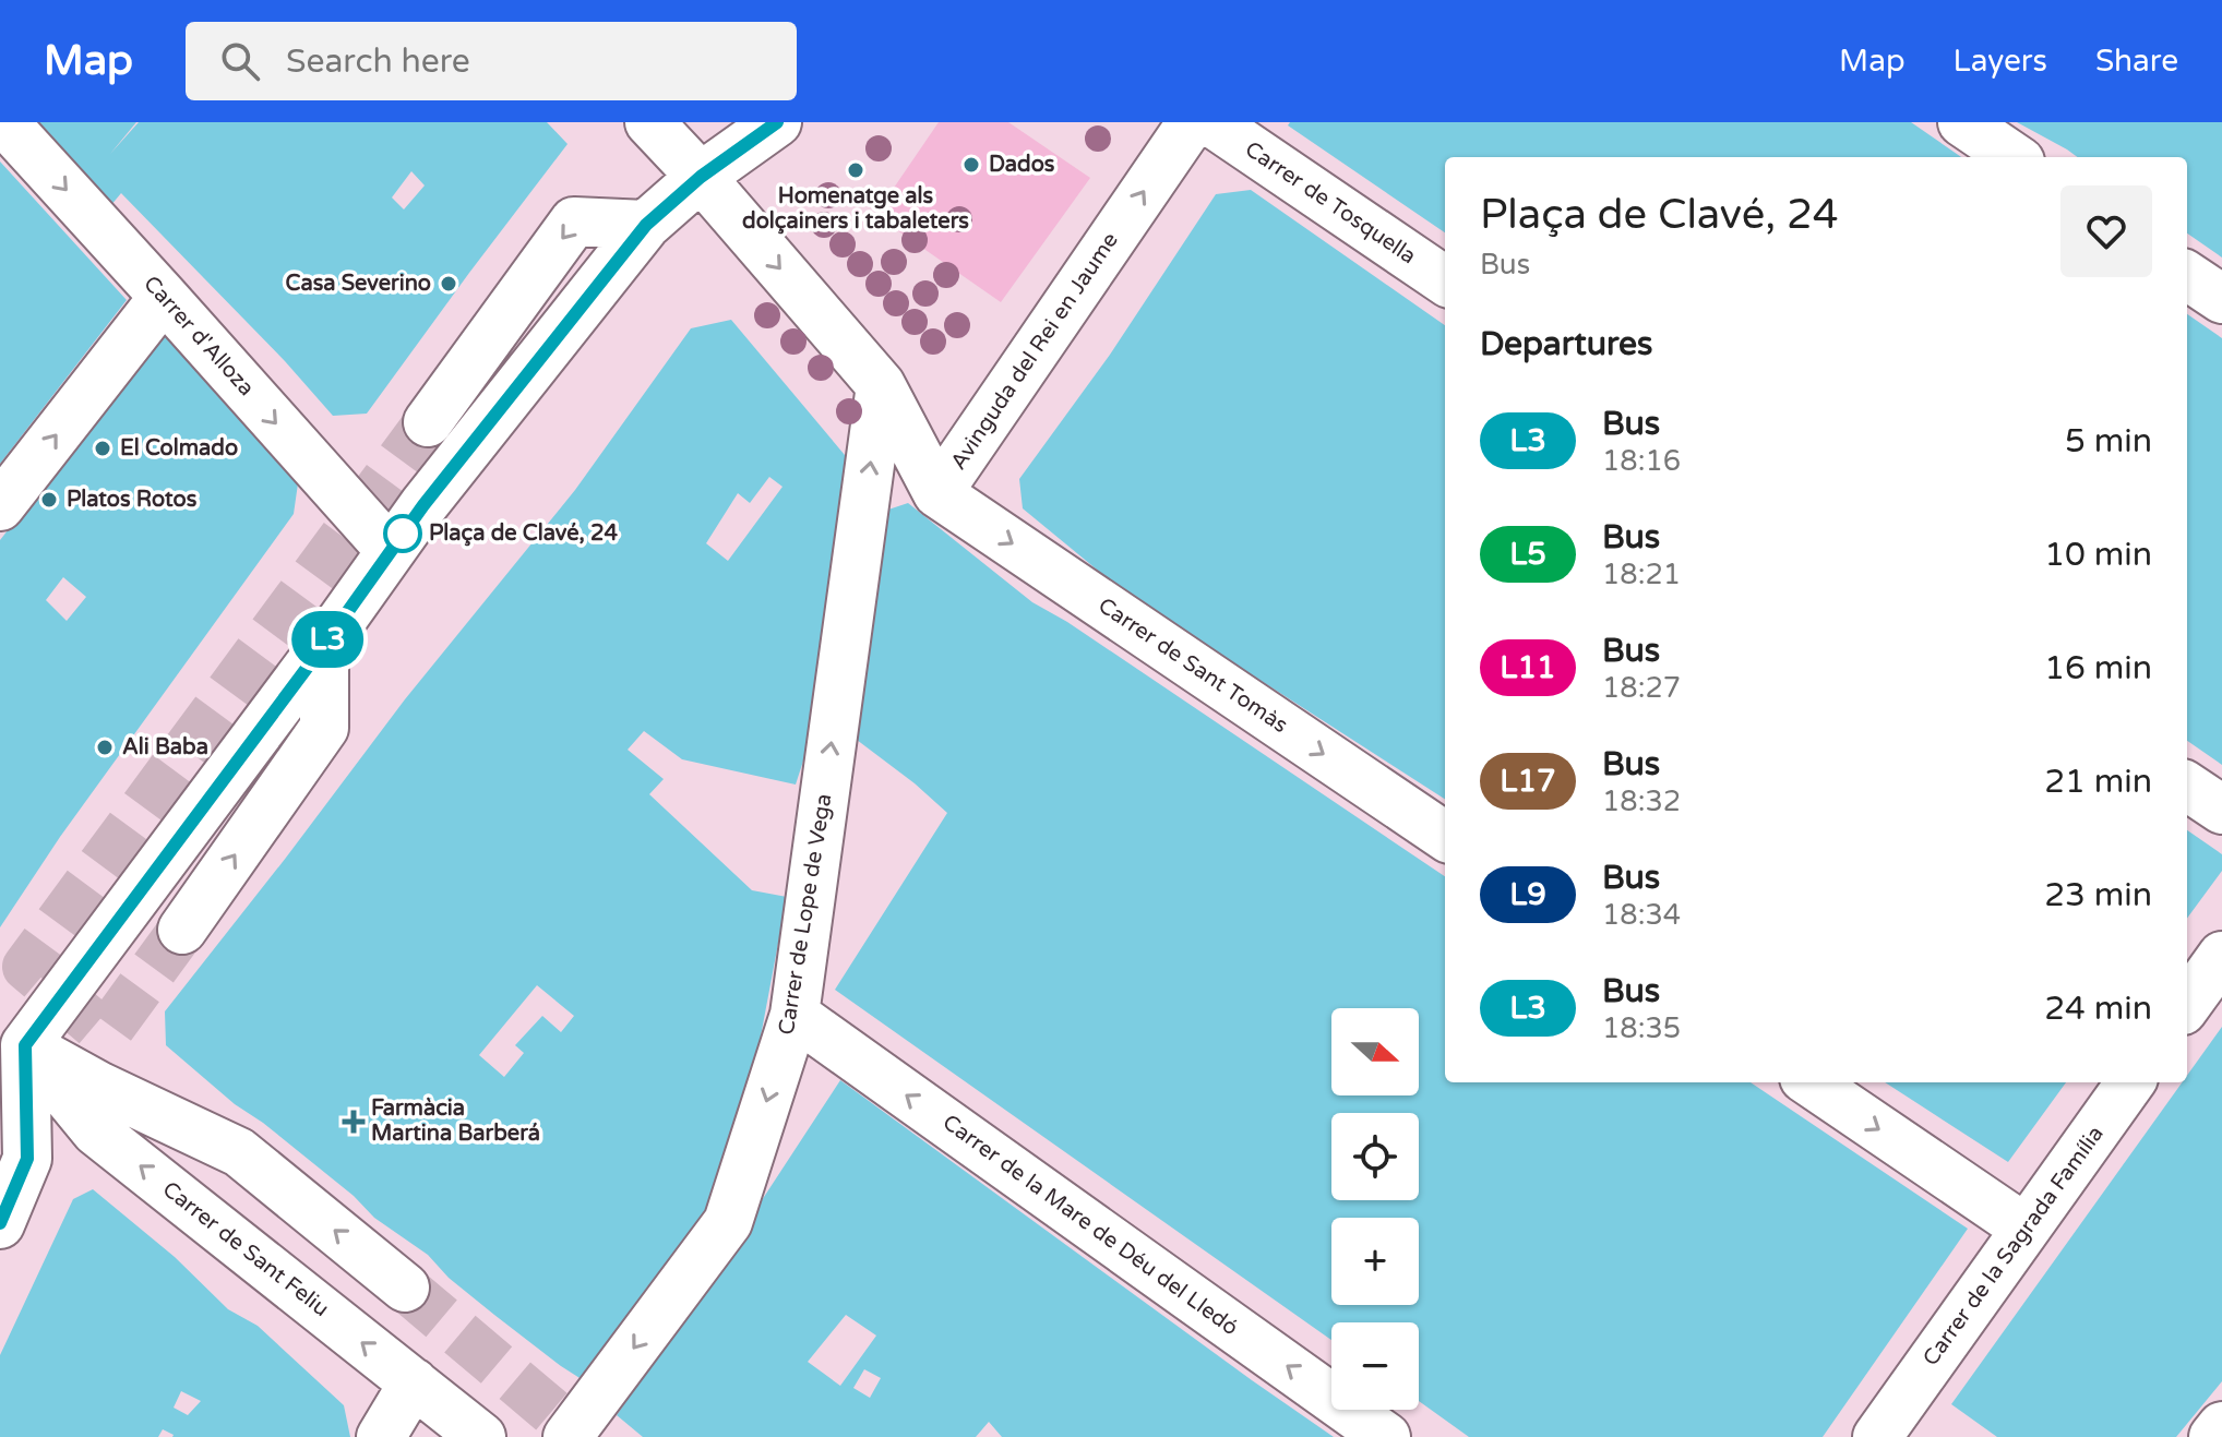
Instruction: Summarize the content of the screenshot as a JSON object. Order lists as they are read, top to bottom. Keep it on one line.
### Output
{"streets":{"street":["Carrer de Tosquella","Carrer d'Alloza","Avinguda del Rei en Jaume","Carrer de Sant Tomàs","Carrer de Lope de Vega","Carrer de la Mare de Déu del Lledó","Carrer de la Sagrada Família","Carrer de Sant Feliu"]},"crossings":[["Carrer de Tosquella","Avinguda del Rei en Jaume"],["Avinguda del Rei en Jaume","Carrer de Sant Tomàs"],["Avinguda del Rei en Jaume","Carrer de Lope de Vega"],["Carrer de Lope de Vega","Carrer de la Mare de Déu del Lledó"]],"one_way":["Carrer d'Alloza","Carrer de Sant Tomàs","Carrer de la Mare de Déu del Lledó"],"places":{"other":["Dados","Homenatge als dolçainers i tabaleters","Casa Severino","El Colmado","Platos Rotos","Plaça de Clavé, 24","Ali Baba"],"health":["Farmàcia Martina Barberá"]},"lines":["bus line L3"],"north":"right","page":{"header":"Map","search":"Search here","nav":["Map","Layers","Share"],"on_map":"L3","heading":[["Plaça de Clavé, 24","Bus"],"Departures"],"list":[{"mark":"L3","name":"Bus","note":"18:16","value":"5 min"},{"mark":"L5","name":"Bus","note":"18:21","value":"10 min"},{"mark":"L11","name":"Bus","note":"18:27","value":"16 min"},{"mark":"L17","name":"Bus","note":"18:32","value":"21 min"},{"mark":"L9","name":"Bus","note":"18:34","value":"23 min"},{"mark":"L3","name":"Bus","note":"18:35","value":"24 min"}],"map_buttons":["+","−"]}}
